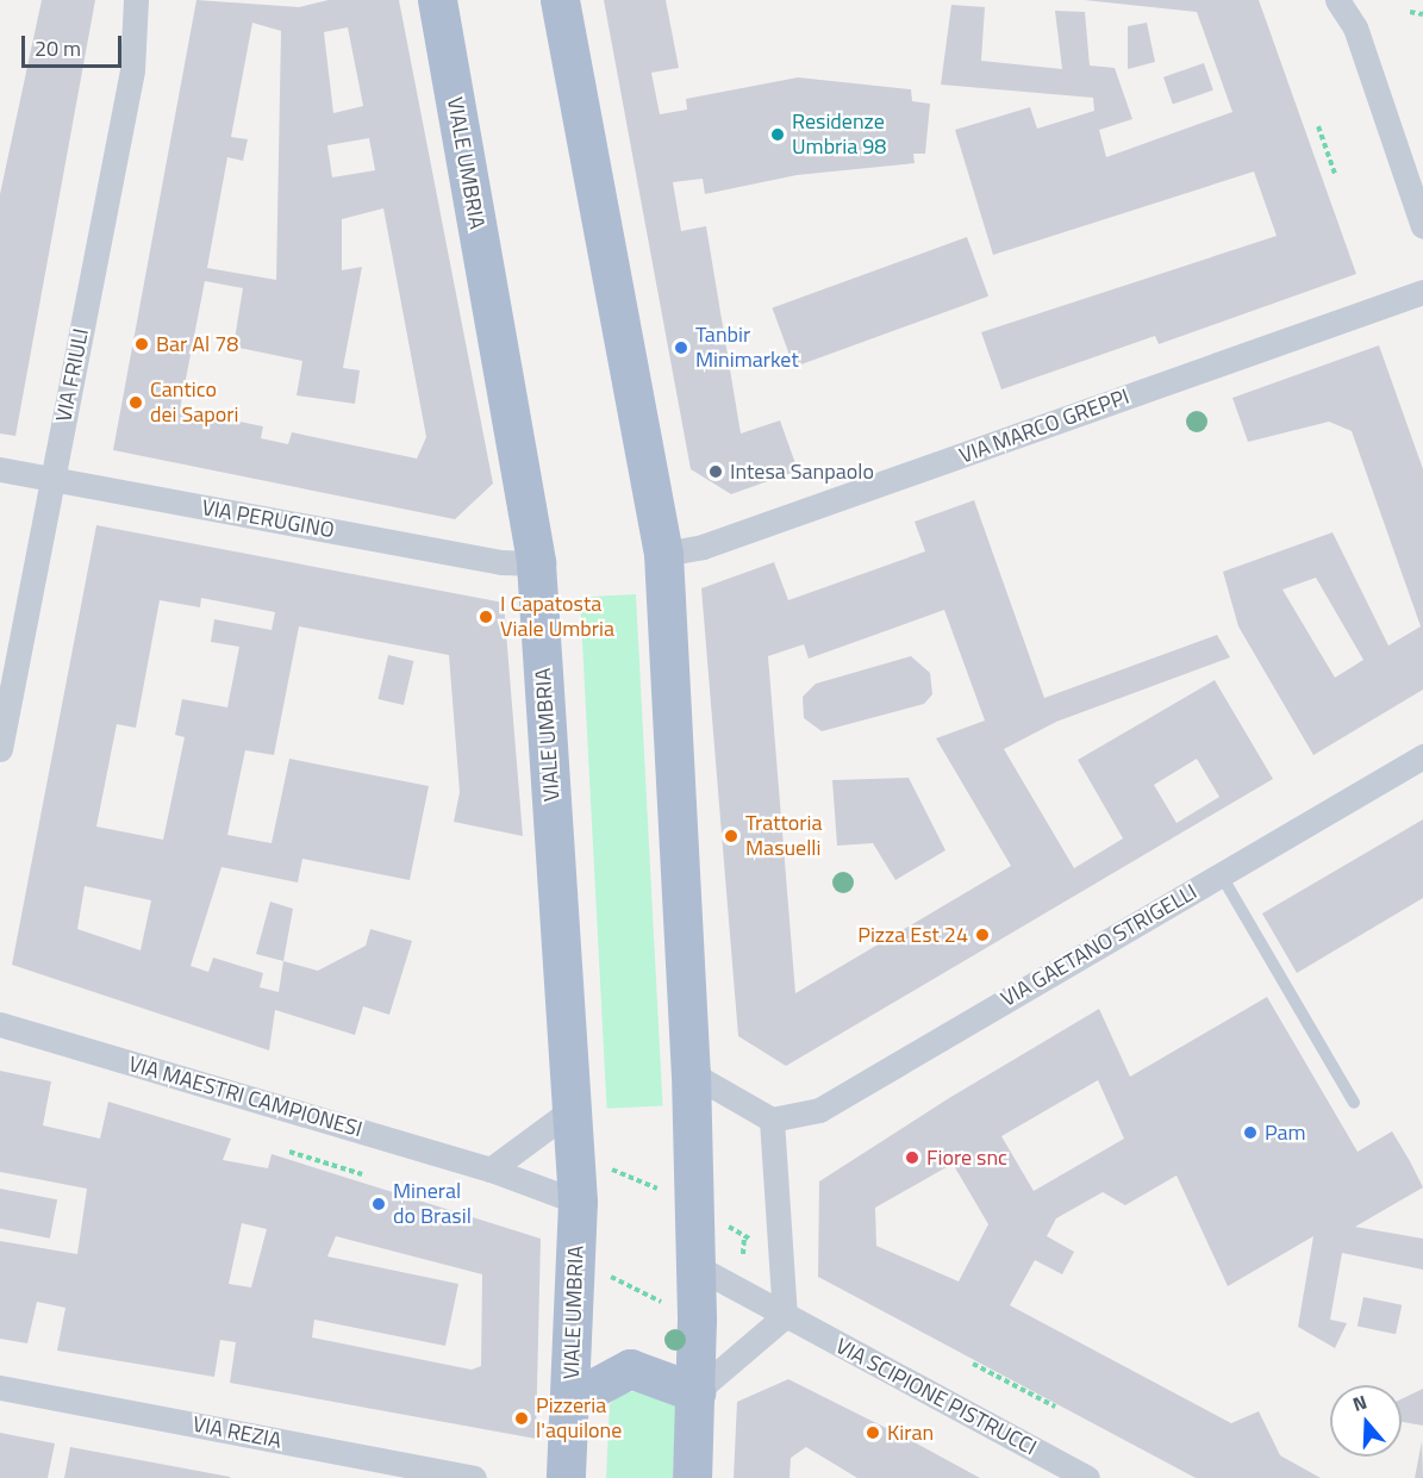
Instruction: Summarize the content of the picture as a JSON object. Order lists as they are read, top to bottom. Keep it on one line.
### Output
{"streets":{"main road":["VIALE UMBRIA"],"street":["VIA FRIULI","VIA MARCO GREPPI","VIA PERUGINO","VIA GAETANO STRIGELLI","VIA MAESTRI CAMPIONESI","VIA SCIPIONE PISTRUCCI","VIA REZIA"]},"crossings":[["VIALE UMBRIA","VIA PERUGINO"],["VIALE UMBRIA","VIA MAESTRI CAMPIONESI"],["VIA FRIULI","VIA PERUGINO"]],"places":["Residenze Umbria 98","Bar Al 78","Tanbir Minimarket","Cantico dei Sapori","Intesa Sanpaolo","I Capatosta Viale Umbria","Trattoria Masuelli","Pizza Est 24","Pam","Fiore snc","Mineral do Brasil","Pizzeria l'aquilone","Kiran"],"scale_bar":"20 m","north":"top"}
